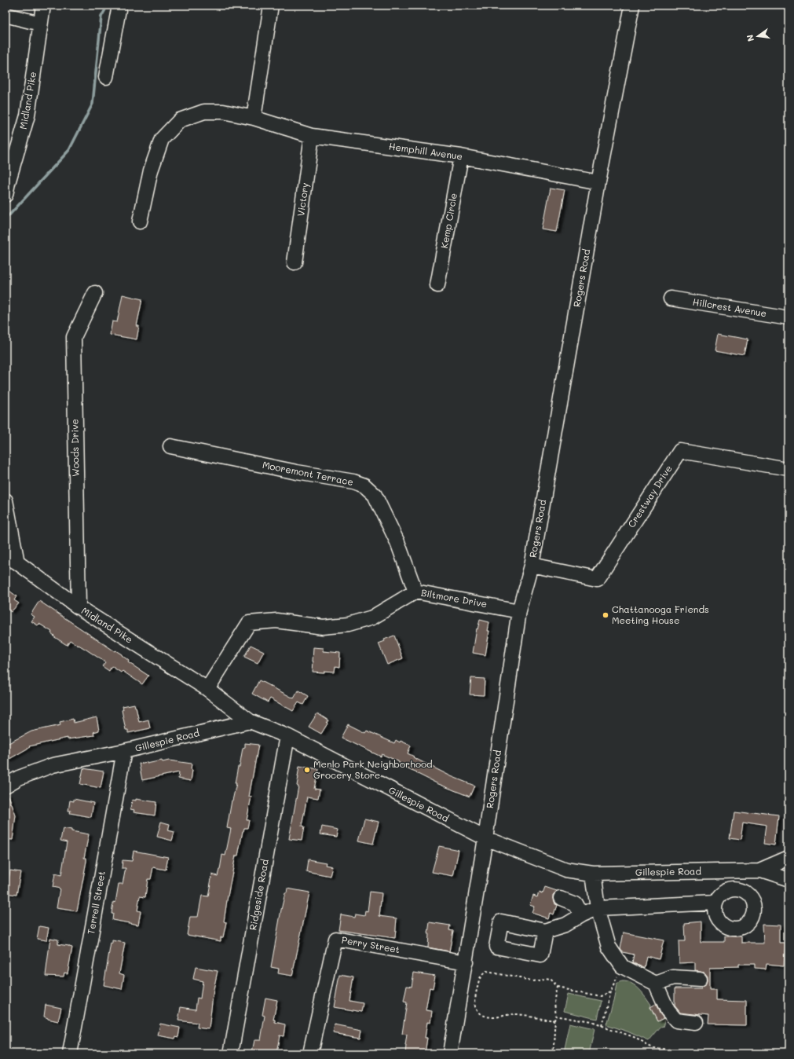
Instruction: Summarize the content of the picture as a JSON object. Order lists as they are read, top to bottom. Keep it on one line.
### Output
{"streets":{"street":["Midland Pike","Hemphill Avenue","Victory","Kemp Circle","Rogers Road","Hillcrest Avenue","Woods Drive","Mooremont Terrace","Crestway Drive","Biltmore Drive","Gillespie Road","Ridgeside Road","Terrell Street","Perry Street"]},"crossings":[["Midland Pike","Woods Drive"],["Midland Pike","Biltmore Drive"],["Midland Pike","Gillespie Road"],["Hemphill Avenue","Victory"],["Hemphill Avenue","Kemp Circle"],["Hemphill Avenue","Rogers Road"],["Rogers Road","Crestway Drive"],["Rogers Road","Biltmore Drive"],["Rogers Road","Gillespie Road"],["Rogers Road","Perry Street"],["Mooremont Terrace","Biltmore Drive"],["Gillespie Road","Ridgeside Road"],["Gillespie Road","Terrell Street"]],"places":["Chattanooga Friends Meeting House","Menlo Park Neighborhood Grocery Store"],"north":"left"}
